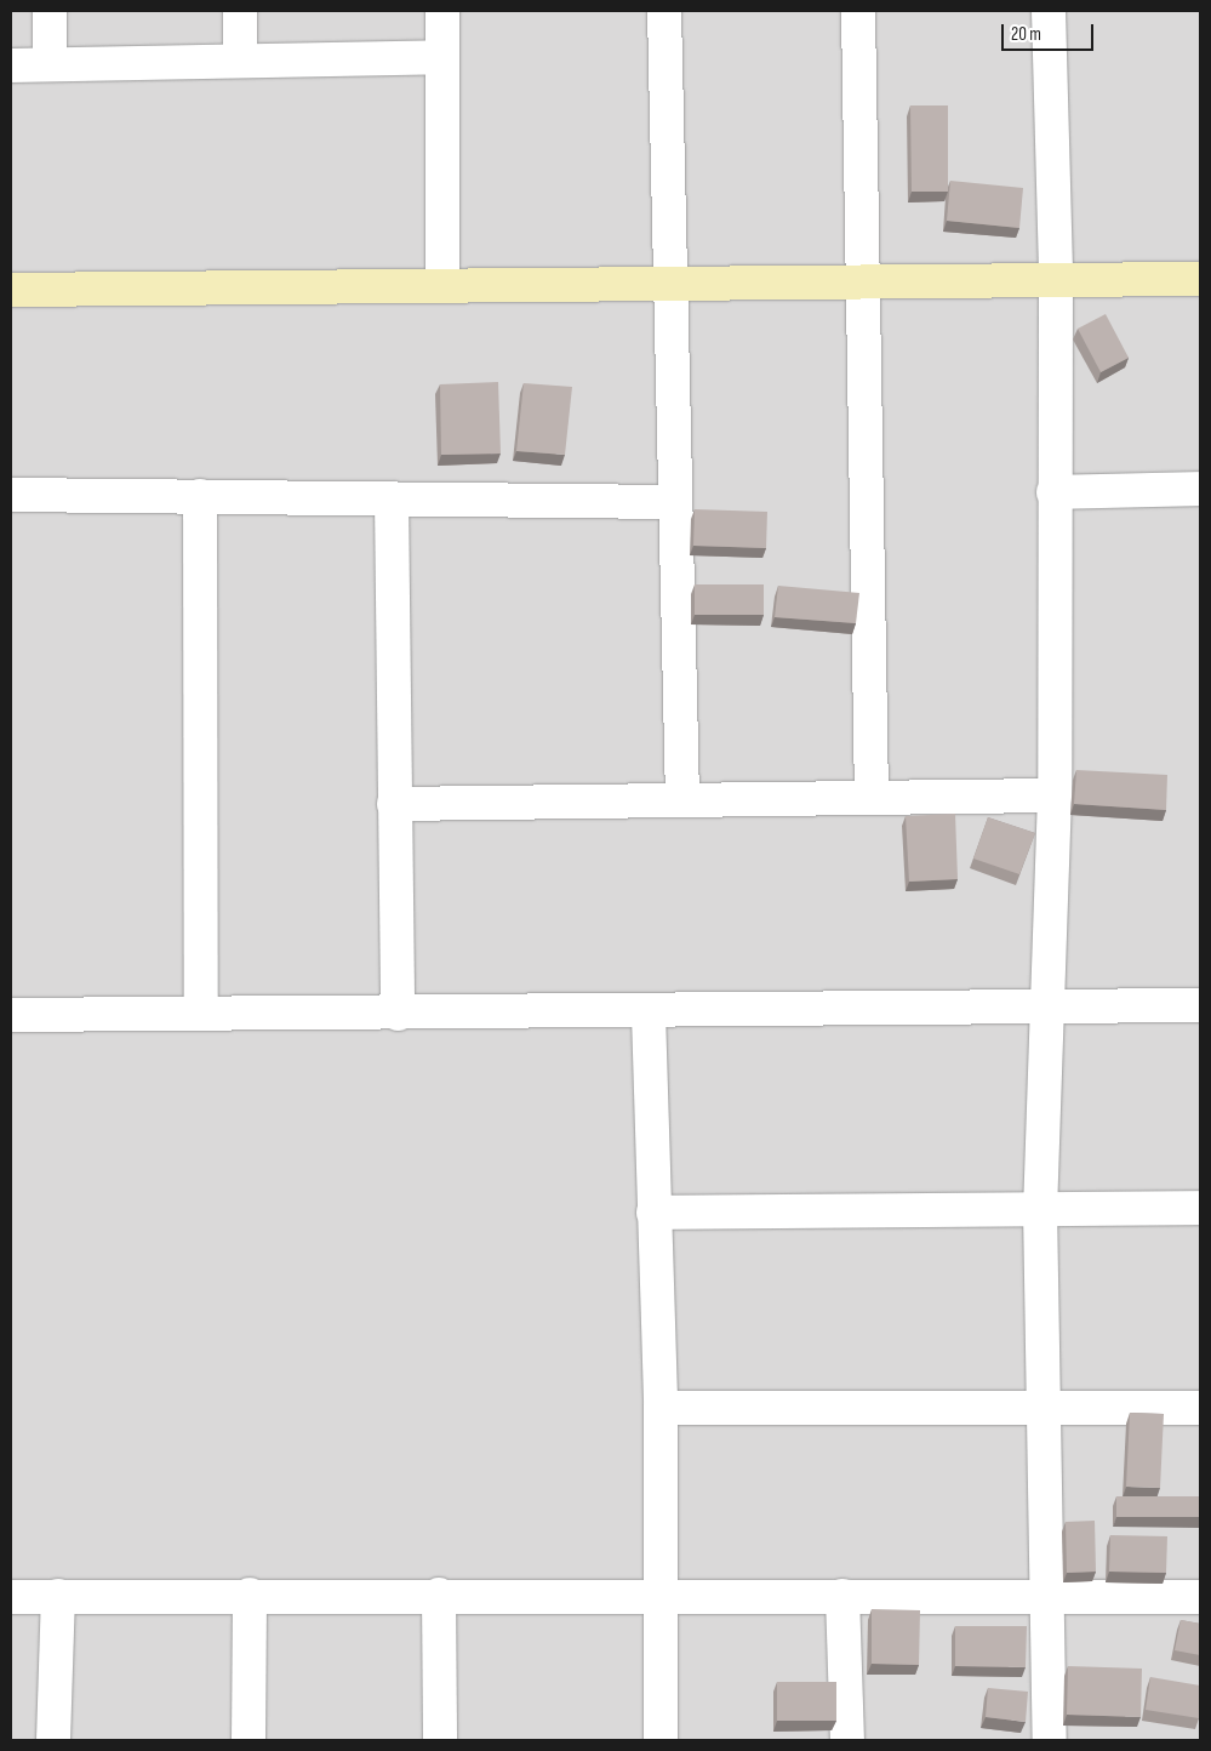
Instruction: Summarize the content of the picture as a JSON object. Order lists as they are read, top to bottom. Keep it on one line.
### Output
{"scale_bar":"20 m"}
